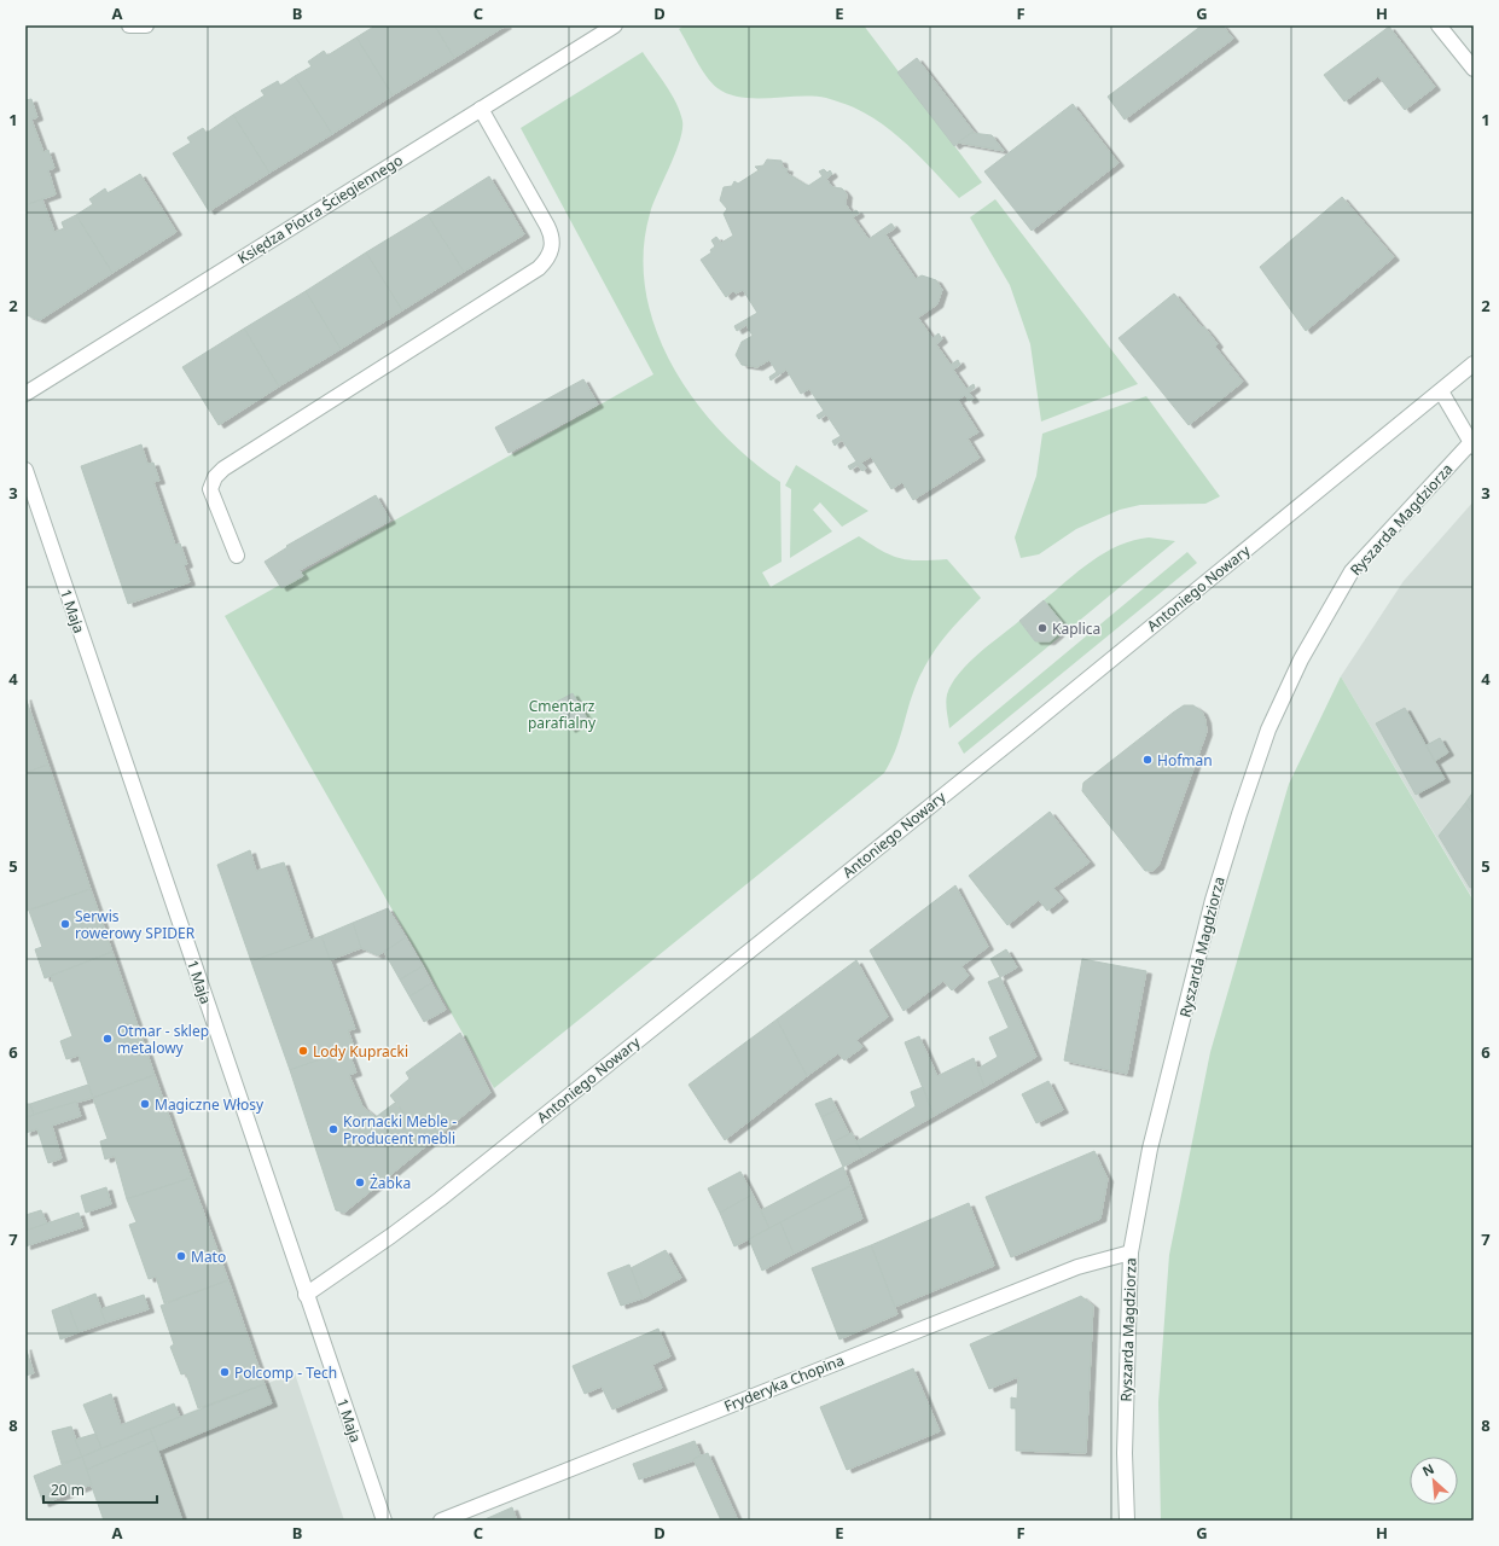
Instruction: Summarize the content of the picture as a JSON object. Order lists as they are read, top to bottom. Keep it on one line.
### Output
{"streets":{"street":["Księdza Piotra Ściegiennego","Ryszarda Magdziorza","Antoniego Nowary","1 Maja","Fryderyka Chopina"]},"crossings":[["Ryszarda Magdziorza","Fryderyka Chopina"],["Antoniego Nowary","1 Maja"]],"parks":["Cmentarz parafialny"],"places":["Kaplica","Hofman","Serwis rowerowy SPIDER","Otmar - sklep metalowy","Lody Kupracki","Magiczne Włosy","Kornacki Meble - Producent mebli","Żabka","Mato","Polcomp - Tech"],"scale_bar":"20 m","north":"top left","grid":{"columns":["A","B","C","D","E","F","G","H"],"rows":["1","2","3","4","5","6","7","8"]}}
